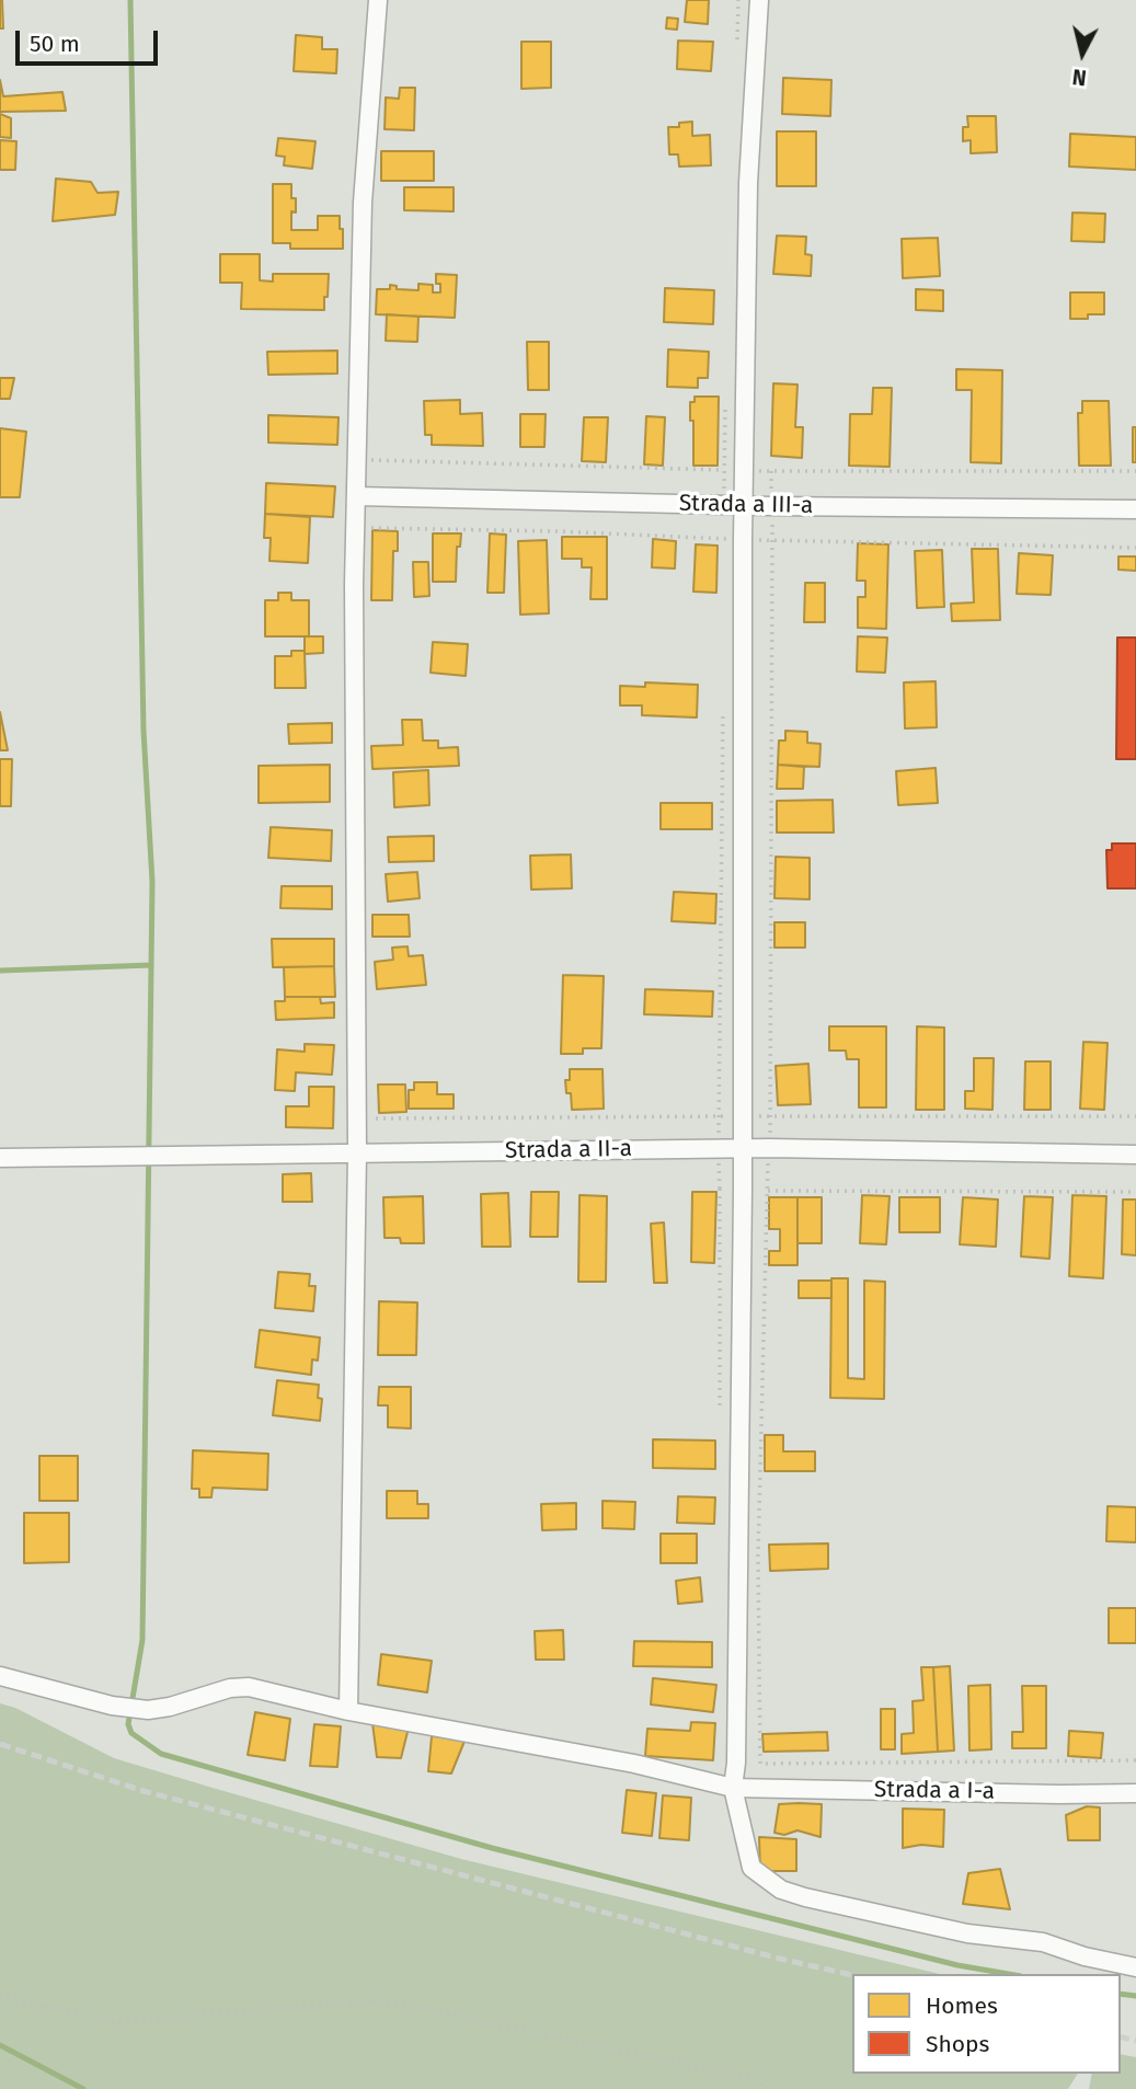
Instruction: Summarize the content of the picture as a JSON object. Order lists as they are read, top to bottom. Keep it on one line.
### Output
{"streets":{"street":["Strada a III-a","Strada a II-a","Strada a I-a"]},"legend":["Homes","Shops"],"scale_bar":"50 m","north":"bottom"}
